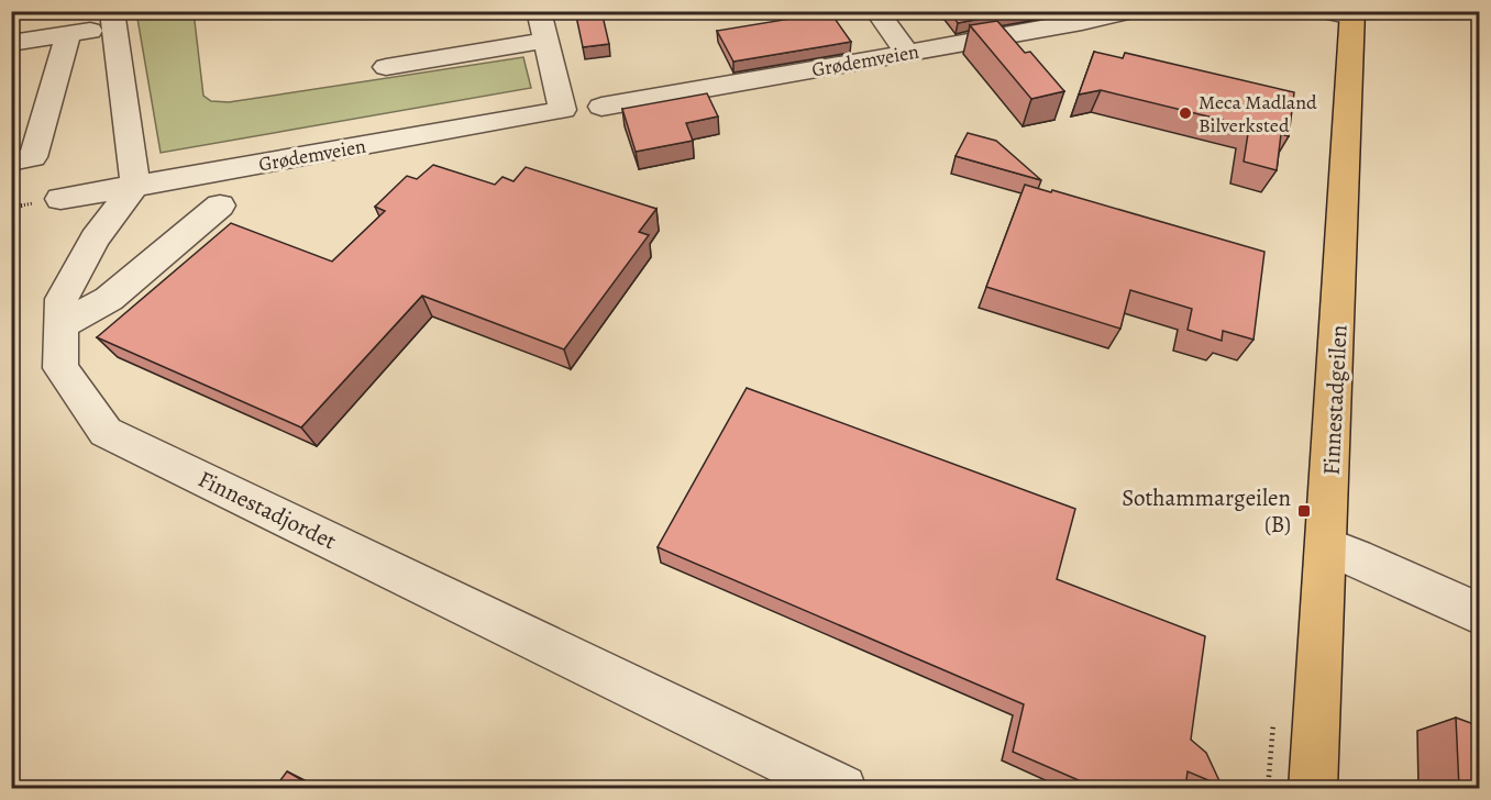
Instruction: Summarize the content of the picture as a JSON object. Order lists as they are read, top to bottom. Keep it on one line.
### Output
{"streets":{"main road":["Finnestadgeilen"],"street":["Grødemveien","Finnestadjordet"]},"crossings":[["Grødemveien","Finnestadjordet"]],"places":{"other":["Meca Madland Bilverksted"],"transit":["Sothammargeilen (B)"]}}
